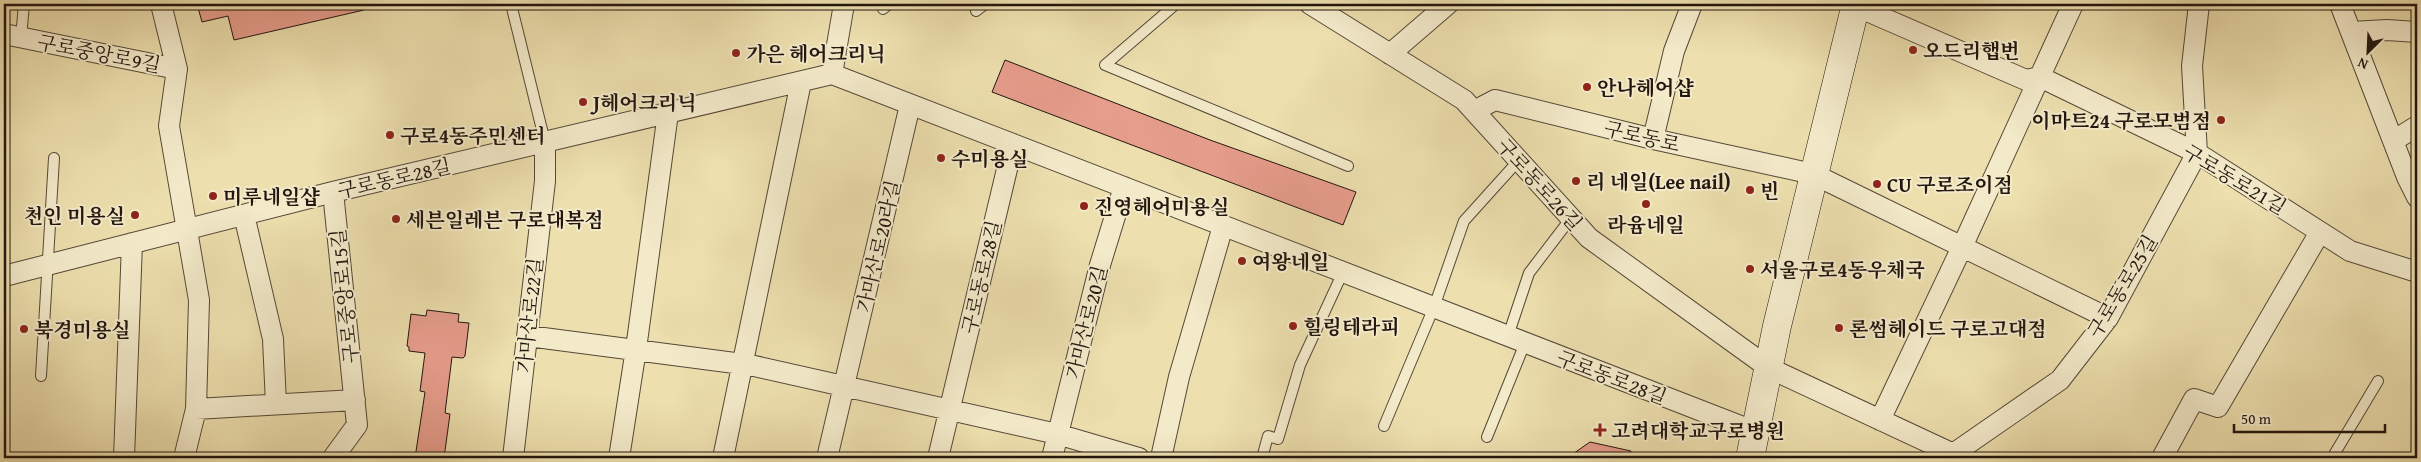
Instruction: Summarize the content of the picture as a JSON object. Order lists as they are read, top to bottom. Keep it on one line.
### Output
{"streets":{"street":["구로중앙로9길","구로동로","구로동로28길","구로동로21길","구로동로26길","가마산로20라길","구로동로25길","구로중앙로15길","가마산로22길","가마산로20길"]},"crossings":[["구로동로","구로동로26길"],["구로동로","구로동로25길"],["구로동로28길","가마산로20라길"],["구로동로28길","구로중앙로15길"],["구로동로28길","가마산로22길"],["구로동로28길","가마산로20길"],["구로동로21길","구로동로25길"],["구로동로26길","구로동로25길"]],"places":{"other":["오드리햅번","가은 헤어크리닉","안나헤어샵","J헤어크리닉","이마트24 구로모범점","구로4동주민센터","수미용실","리 네일(Lee nail)","CU 구로조이점","빈","미루네일샵","라윰네일","진영헤어미용실","천인 미용실","세븐일레븐 구로대복점","여왕네일","서울구로4동우체국","힐링테라피","론썸헤이드 구로고대점","북경미용실"],"health":["고려대학교구로병원"]},"scale_bar":"50 m","north":"bottom left"}
